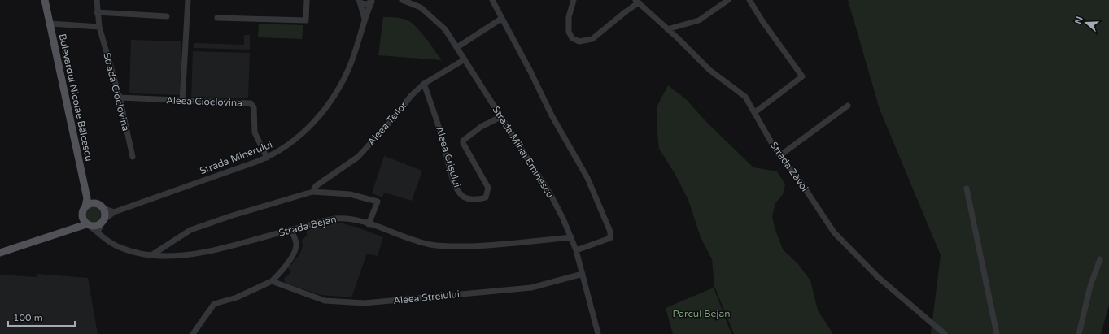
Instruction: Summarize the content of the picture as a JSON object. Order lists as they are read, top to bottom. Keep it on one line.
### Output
{"streets":{"main road":["Bulevardul Nicolae Bălcescu"],"street":["Strada Cioclovina","Aleea Cioclovina","Aleea Teilor","Strada Mihai Eminescu","Aleea Crișului","Strada Minerului","Strada Zăvoi","Strada Bejan","Aleea Streiului"]},"crossings":[["Strada Cioclovina","Aleea Cioclovina"],["Aleea Cioclovina","Strada Minerului"],["Aleea Teilor","Strada Mihai Eminescu"],["Aleea Teilor","Aleea Crișului"],["Aleea Teilor","Strada Bejan"],["Strada Mihai Eminescu","Aleea Crișului"],["Strada Mihai Eminescu","Strada Bejan"],["Strada Mihai Eminescu","Aleea Streiului"]],"parks":["Parcul Bejan"],"scale_bar":"100 m","north":"left"}
